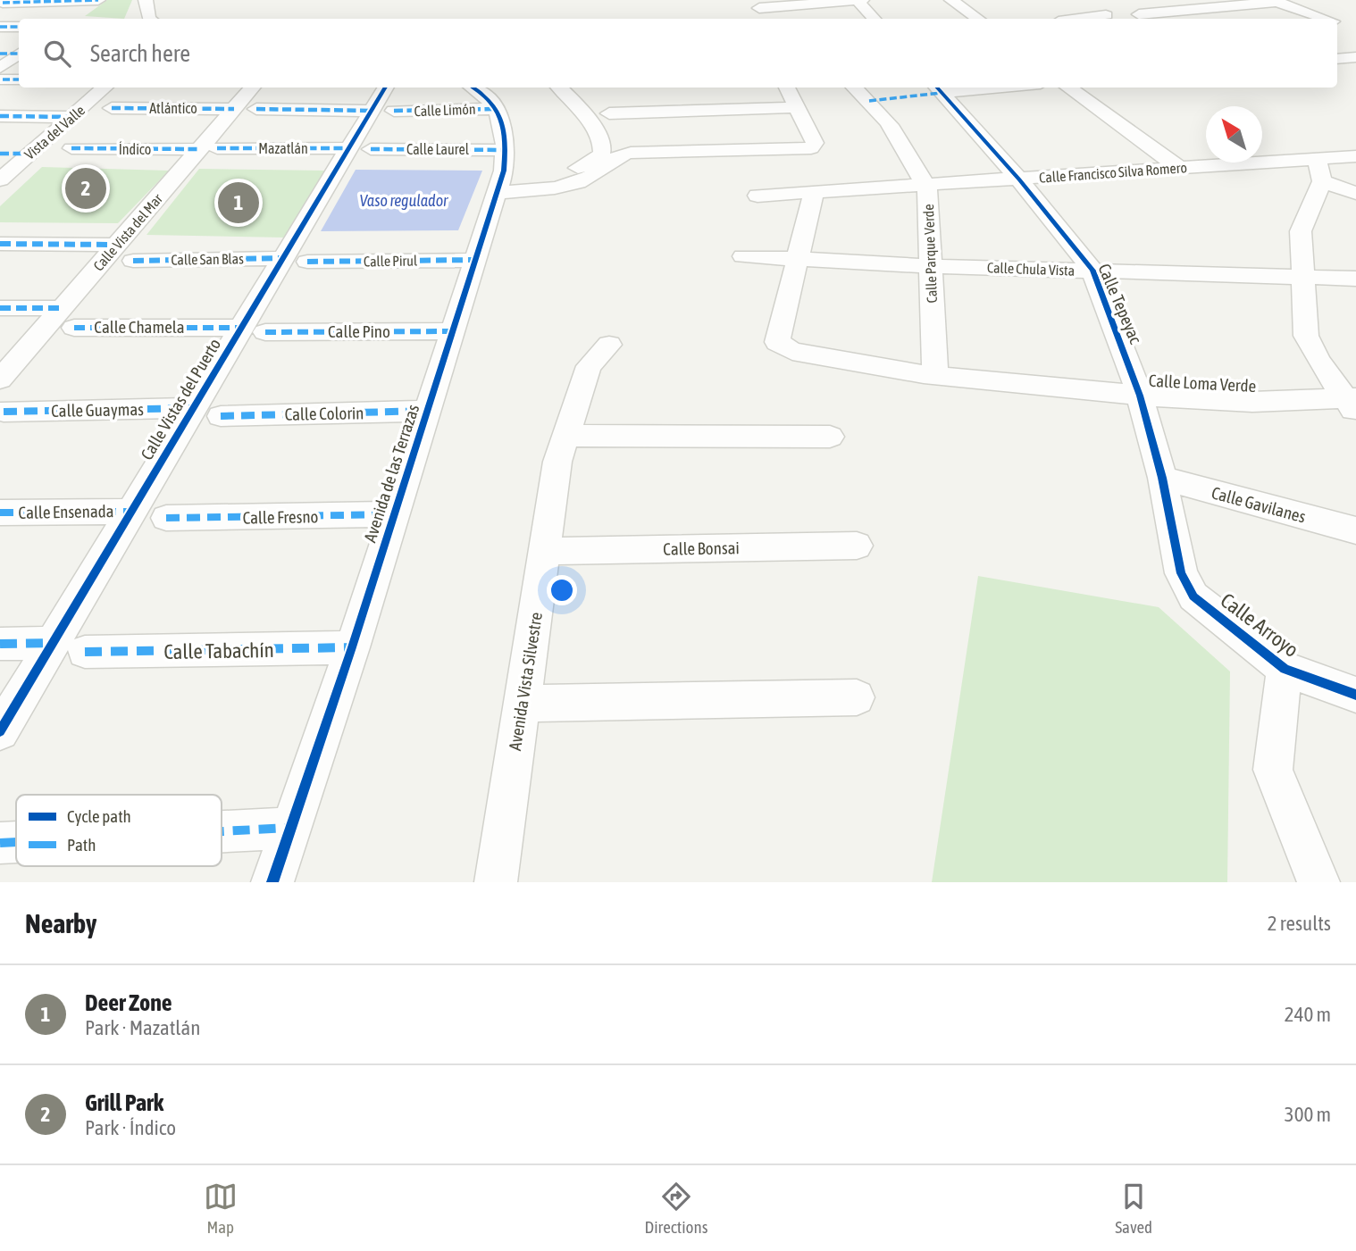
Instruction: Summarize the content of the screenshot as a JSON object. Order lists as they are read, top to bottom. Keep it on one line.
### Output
{"streets":{"street":["Atlántico","Calle Limón","Vista del Valle","Mazatlán","Índico","Calle Laurel","Calle Francisco Silva Romero","Calle Vista del Mar","Calle Parque Verde","Calle San Blas","Calle Pirul","Calle Chula Vista","Calle Tepeyac","Calle Chamela","Calle Pino","Calle Loma Verde","Calle Vistas del Puerto","Calle Guaymas","Calle Colorin","Avenida de las Terrazas","Calle Gavilanes","Calle Ensenada","Calle Fresno","Calle Bonsai","Calle Arroyo","Calle Tabachín","Avenida Vista Silvestre"]},"crossings":[["Atlántico","Calle Vista del Mar"],["Calle Limón","Calle Vistas del Puerto"],["Calle Limón","Avenida de las Terrazas"],["Mazatlán","Índico"],["Mazatlán","Calle Laurel"],["Mazatlán","Calle Vista del Mar"],["Mazatlán","Calle Vistas del Puerto"],["Índico","Calle Vista del Mar"],["Calle Laurel","Calle Vistas del Puerto"],["Calle Laurel","Avenida de las Terrazas"],["Calle Francisco Silva Romero","Calle Parque Verde"],["Calle Francisco Silva Romero","Calle Tepeyac"],["Calle Vista del Mar","Calle Chamela"],["Calle Parque Verde","Calle Chula Vista"],["Calle Parque Verde","Calle Loma Verde"],["Calle San Blas","Calle Pirul"],["Calle San Blas","Calle Vistas del Puerto"],["Calle Pirul","Calle Vistas del Puerto"],["Calle Pirul","Avenida de las Terrazas"],["Calle Chula Vista","Calle Tepeyac"],["Calle Chula Vista","Calle Loma Verde"],["Calle Tepeyac","Calle Loma Verde"],["Calle Tepeyac","Calle Gavilanes"],["Calle Tepeyac","Calle Arroyo"],["Calle Chamela","Calle Pino"],["Calle Chamela","Calle Vistas del Puerto"],["Calle Pino","Calle Vistas del Puerto"],["Calle Pino","Avenida de las Terrazas"],["Calle Vistas del Puerto","Calle Guaymas"],["Calle Vistas del Puerto","Calle Ensenada"],["Calle Vistas del Puerto","Calle Tabachín"],["Calle Colorin","Avenida de las Terrazas"],["Avenida de las Terrazas","Calle Fresno"],["Avenida de las Terrazas","Calle Tabachín"],["Calle Bonsai","Avenida Vista Silvestre"]],"water":["Vaso regulador"],"legend":["Cycle path","Path"],"north":"top left","page":{"search":"Search here","pins":["2","1"],"heading":["Nearby","2 results"],"list":[{"mark":"1","name":"Deer Zone","note":"Park · Mazatlán","value":"240 m"},{"mark":"2","name":"Grill Park","note":"Park · Índico","value":"300 m"}],"nav":["Map","Directions","Saved"]}}
